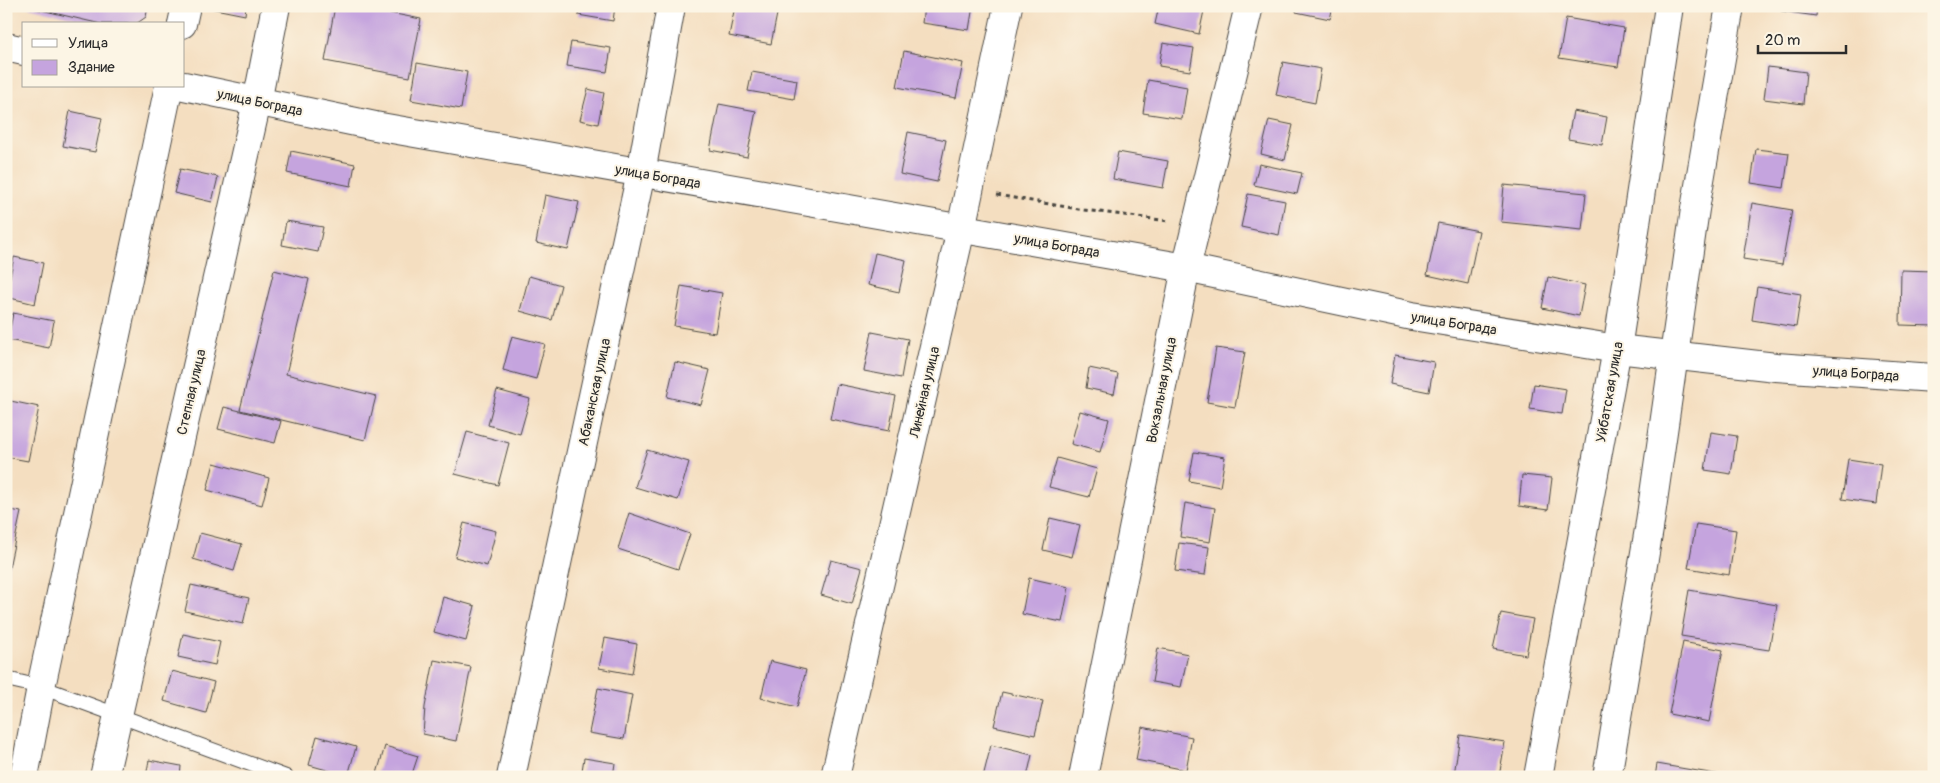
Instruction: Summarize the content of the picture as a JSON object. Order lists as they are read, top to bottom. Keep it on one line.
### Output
{"streets":{"street":["улица Бограда","Вокзальная улица","Степная улица","Абаканская улица","Линейная улица","Уйбатская улица"]},"crossings":[["улица Бограда","Вокзальная улица"],["улица Бограда","Степная улица"],["улица Бограда","Абаканская улица"],["улица Бограда","Линейная улица"],["улица Бограда","Уйбатская улица"]],"legend":["Улица","Здание"],"scale_bar":"20 m"}
